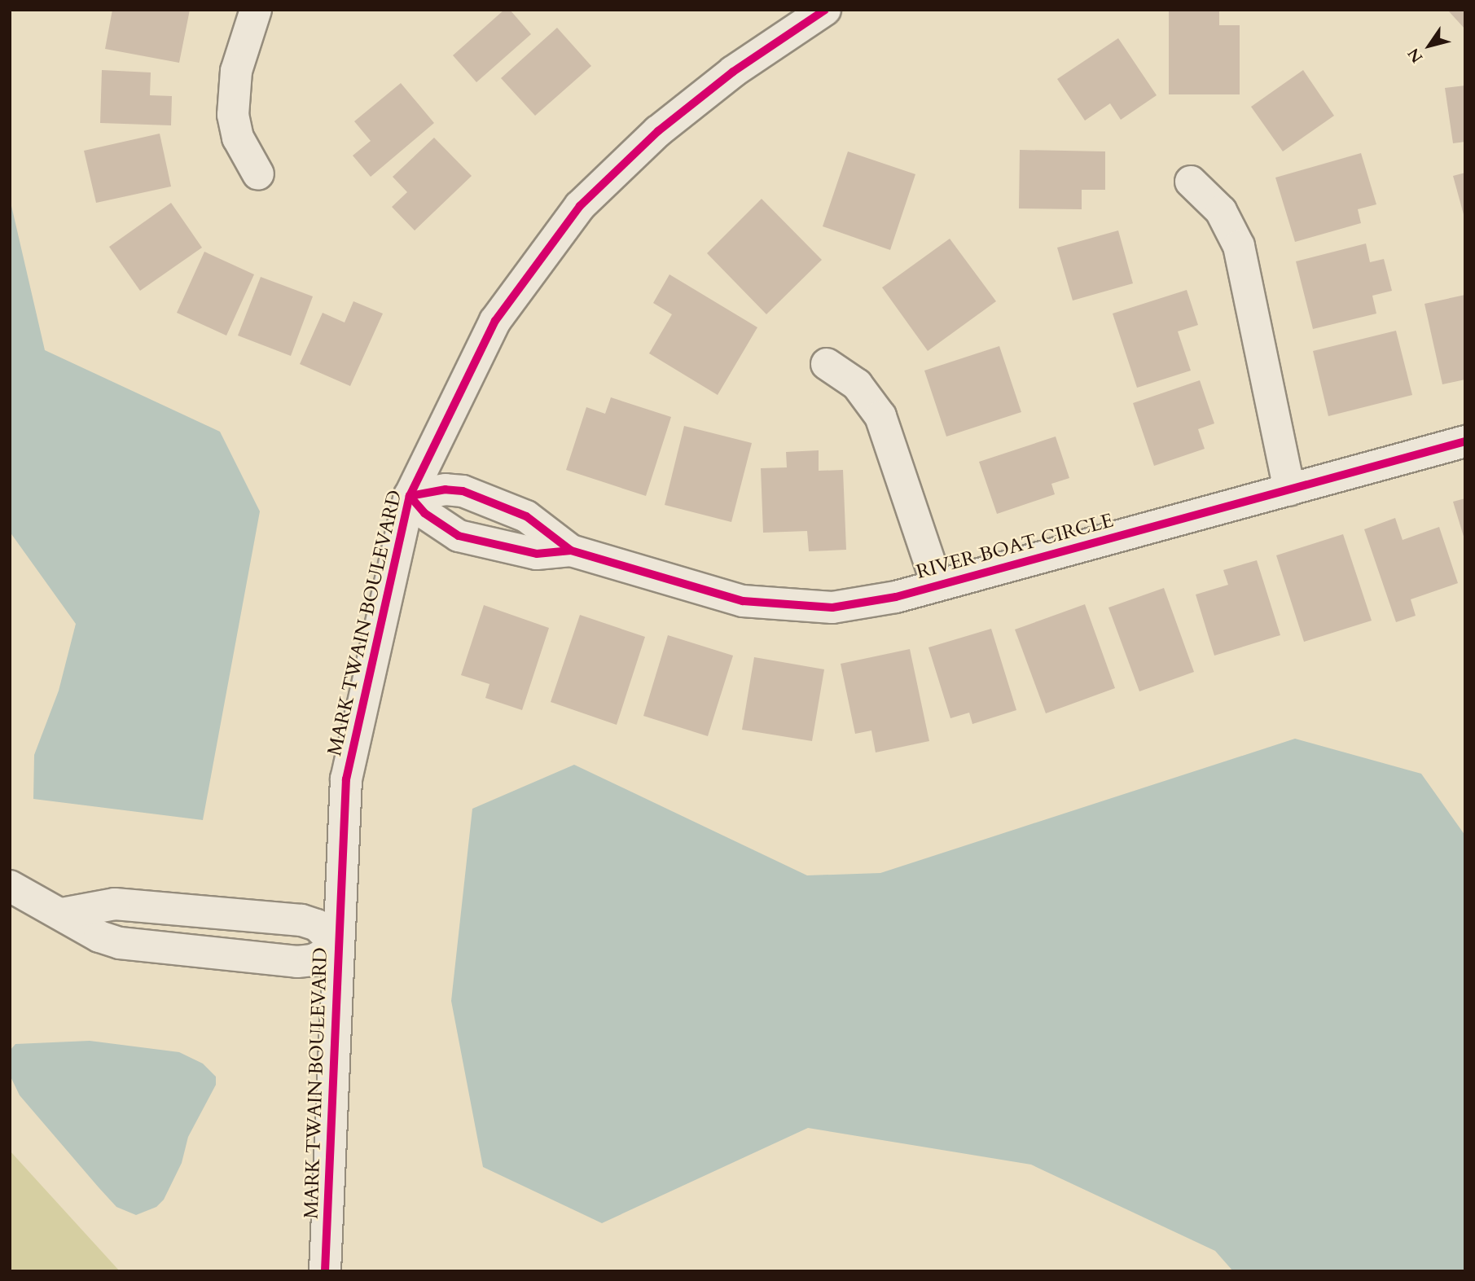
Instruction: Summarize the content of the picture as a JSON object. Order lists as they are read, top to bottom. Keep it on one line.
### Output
{"streets":{"street":["RIVER BOAT CIRCLE","MARK TWAIN BOULEVARD"]},"crossings":[["RIVER BOAT CIRCLE","MARK TWAIN BOULEVARD"]],"north":"bottom left"}
